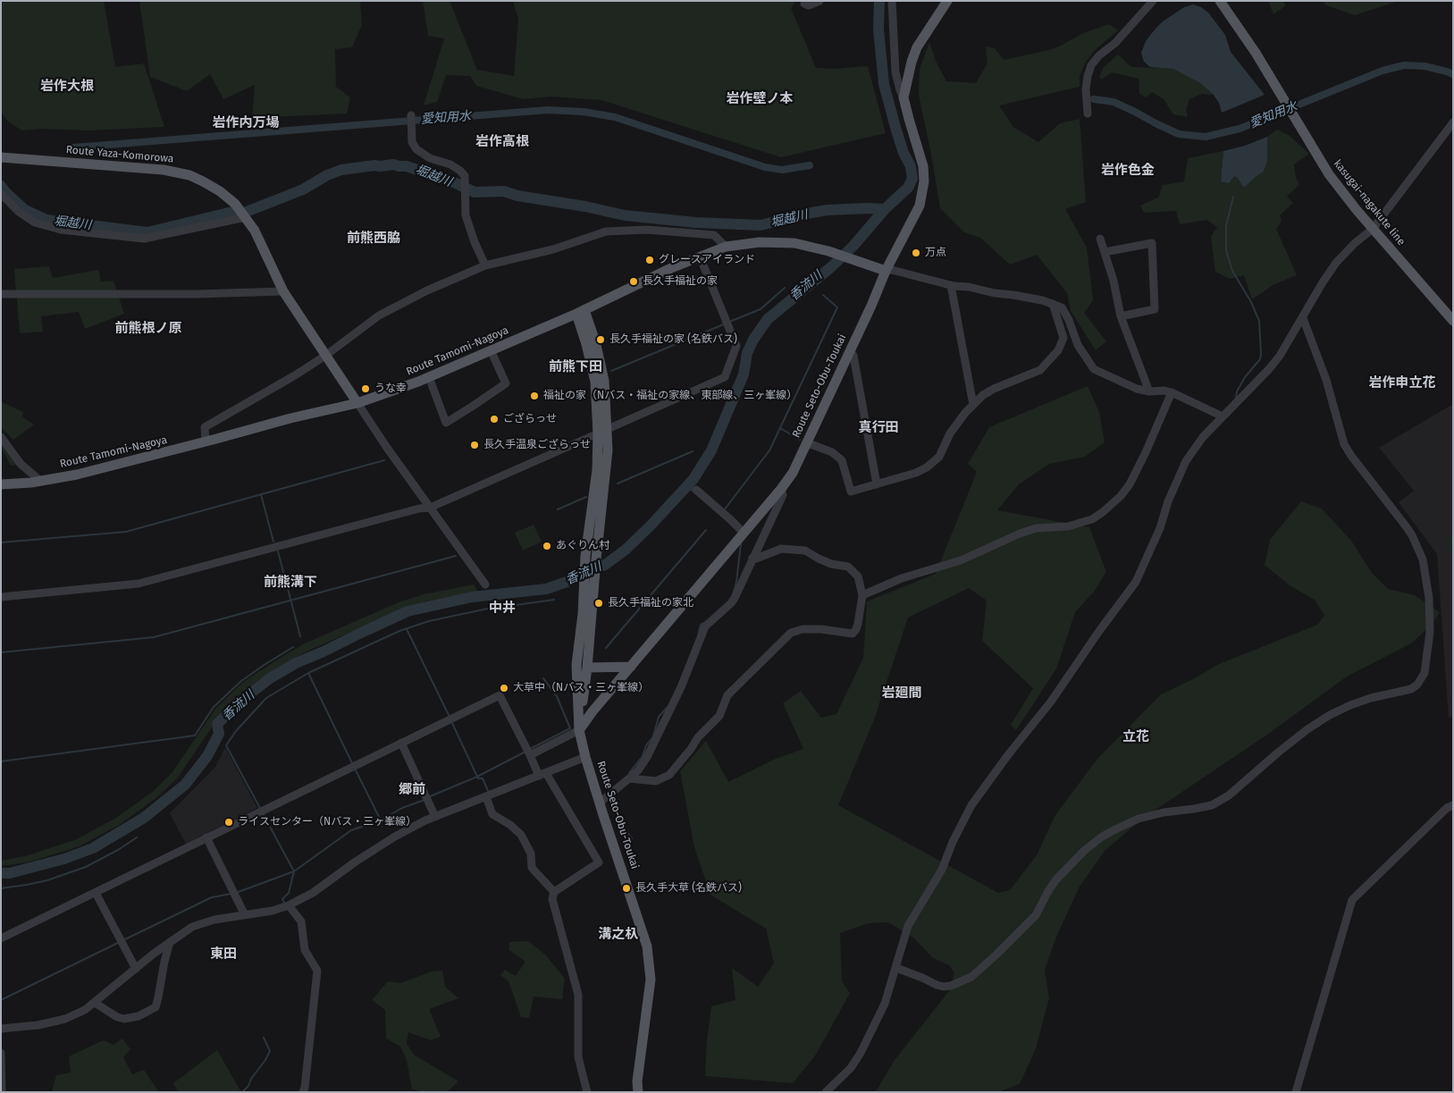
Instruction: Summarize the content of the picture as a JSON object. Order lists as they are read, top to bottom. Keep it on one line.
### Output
{"streets":{"main road":["Route Yaza-Komorowa","kasugai-nagakute line","Route Tamomi-Nagoya","Route Seto-Obu-Toukai"]},"crossings":[["Route Yaza-Komorowa","Route Tamomi-Nagoya"],["Route Tamomi-Nagoya","Route Seto-Obu-Toukai"]],"districts":["岩作大根","岩作壁ノ本","岩作内万場","岩作高根","岩作色金","前熊西脇","前熊根ノ原","前熊下田","岩作申立花","真行田","前熊溝下","中井","岩廻間","立花","郷前","溝之杁","東田"],"water":["愛知用水","堀越川","香流川"],"places":["万点","グレースアイランド","長久手福祉の家","長久手福祉の家 (名鉄バス)","うな幸","福祉の家（Nバス・福祉の家線、東部線、三ヶ峯線）","ござらっせ","長久手温泉ござらっせ","あぐりん村","長久手福祉の家北","大草中（Nバス・三ヶ峯線）","ライスセンター（Nバス・三ヶ峯線）","長久手大草 (名鉄バス)"]}
